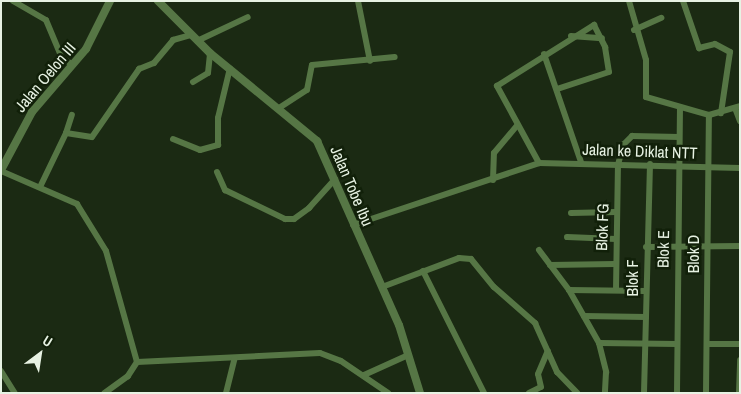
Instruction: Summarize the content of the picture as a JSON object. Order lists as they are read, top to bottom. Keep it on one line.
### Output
{"streets":{"street":["Jalan Oelon III","Jalan ke Diklat NTT","Jalan Tobe Ibu","Blok FG","Blok E","Blok D","Blok F"]},"crossings":[["Jalan ke Diklat NTT","Jalan Tobe Ibu"],["Jalan ke Diklat NTT","Blok FG"],["Jalan ke Diklat NTT","Blok E"],["Jalan ke Diklat NTT","Blok D"],["Jalan ke Diklat NTT","Blok F"],["Blok FG","Blok E"]],"north":"top right"}
